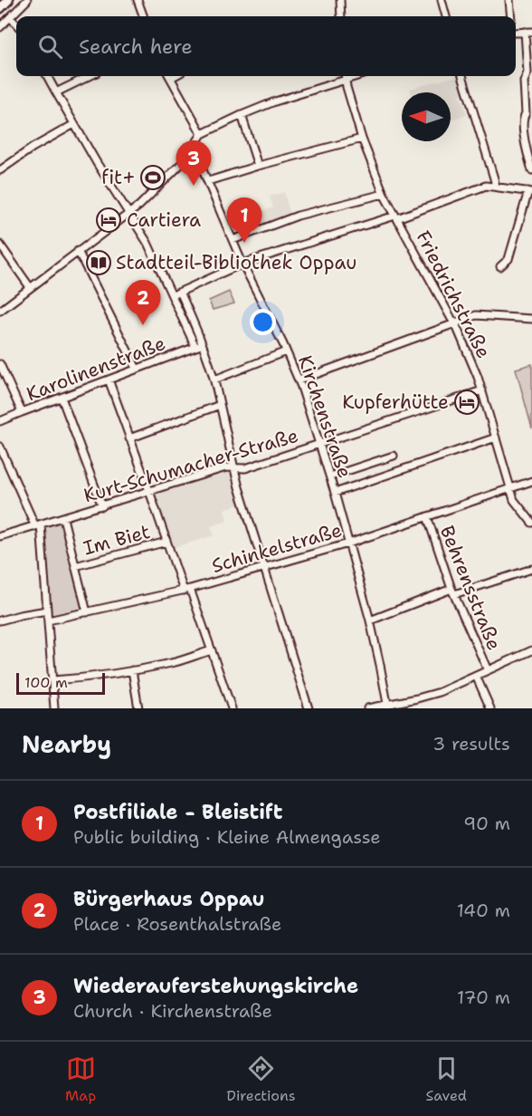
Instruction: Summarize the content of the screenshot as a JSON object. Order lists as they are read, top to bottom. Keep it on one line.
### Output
{"streets":{"street":["Friedrichstraße","Karolinenstraße","Kirchenstraße","Kurt-Schumacher-Straße","Im Biet","Schinkelstraße","Behrensstraße"]},"crossings":[["Friedrichstraße","Kurt-Schumacher-Straße"],["Friedrichstraße","Schinkelstraße"],["Kirchenstraße","Kurt-Schumacher-Straße"],["Kirchenstraße","Schinkelstraße"],["Schinkelstraße","Behrensstraße"]],"places":{"sports":["fit+"],"hotel":["Cartiera","Kupferhütte"],"library":["Stadtteil-Bibliothek Oppau"]},"scale_bar":"100 m","north":"left","page":{"search":"Search here","pins":["3","1","2"],"scale":"100 m","heading":["Nearby","3 results"],"list":[{"mark":"1","name":"Postfiliale - Bleistift","note":"Public building · Kleine Almengasse","value":"90 m"},{"mark":"2","name":"Bürgerhaus Oppau","note":"Place · Rosenthalstraße","value":"140 m"},{"mark":"3","name":"Wiederauferstehungskirche","note":"Church · Kirchenstraße","value":"170 m"}],"nav":["Map","Directions","Saved"]}}
